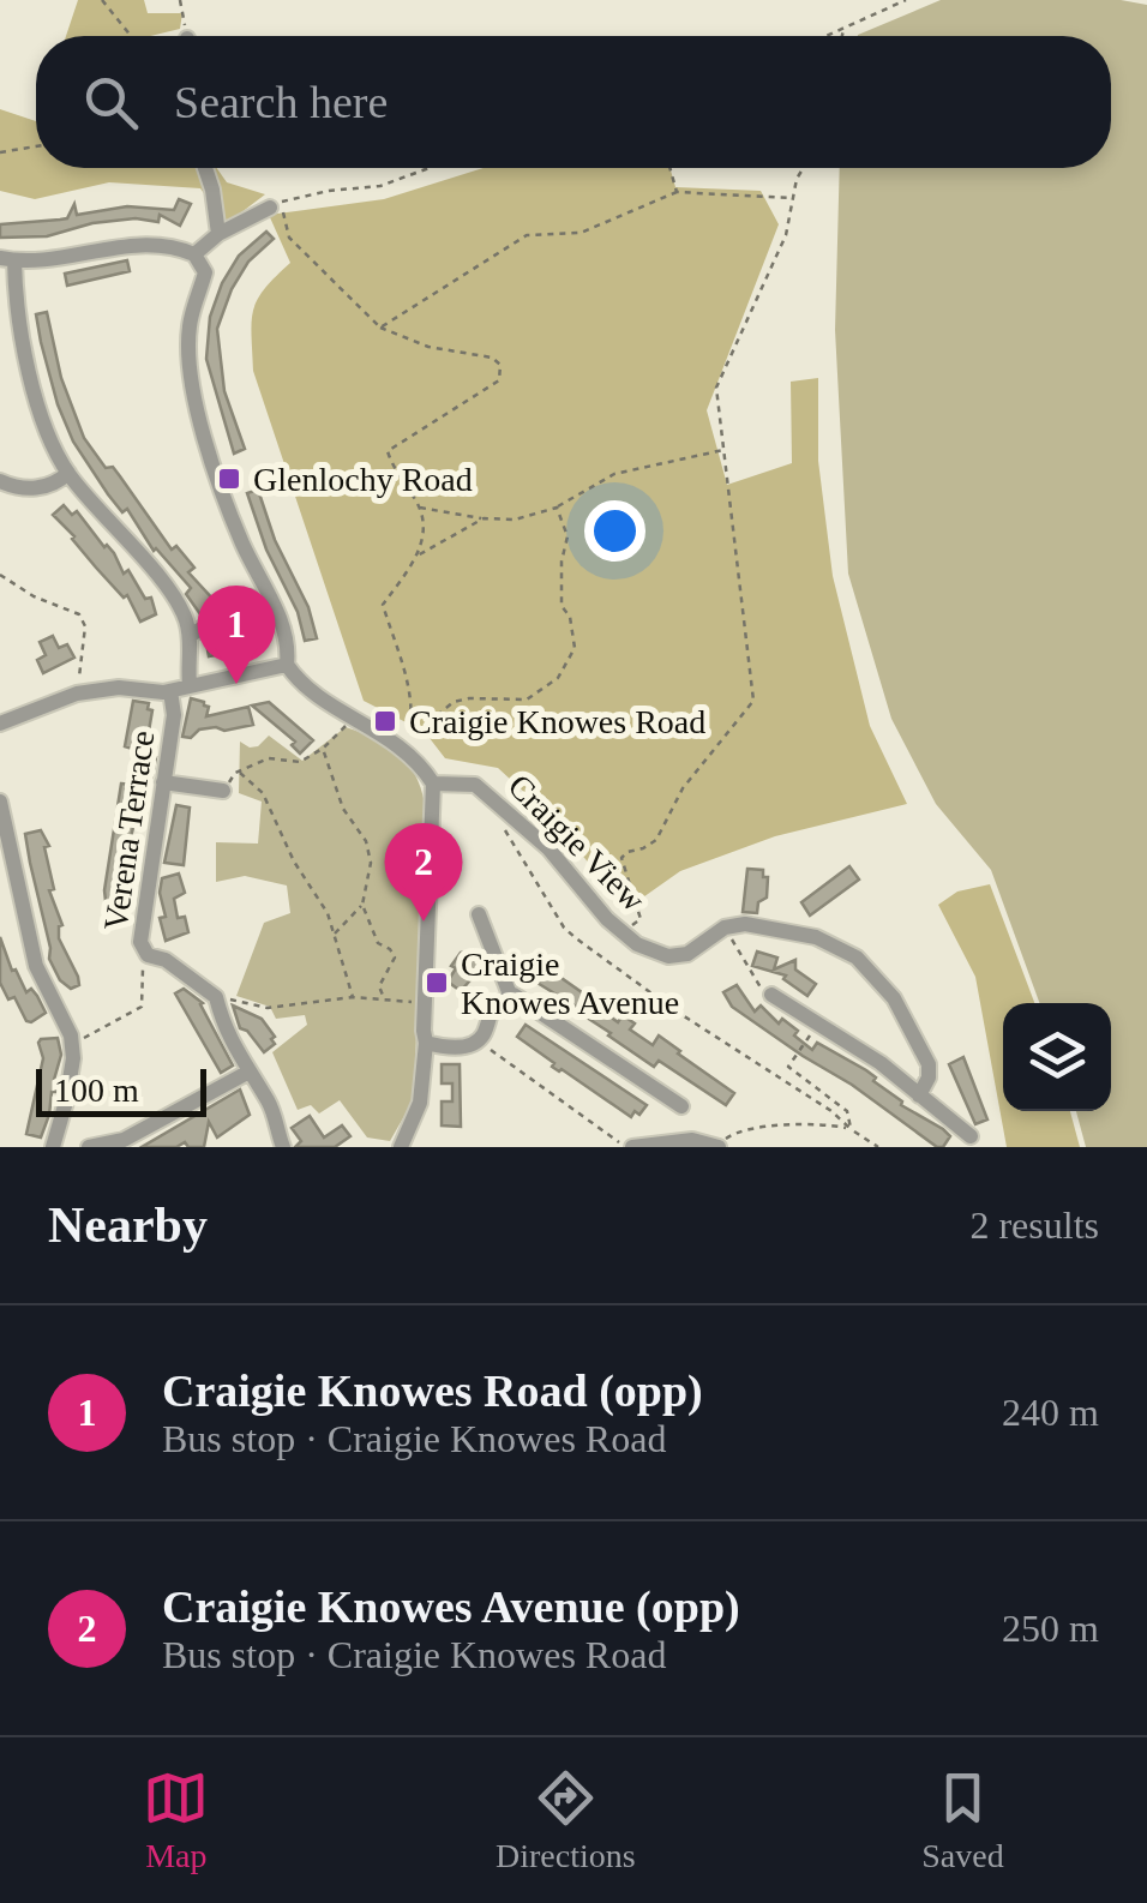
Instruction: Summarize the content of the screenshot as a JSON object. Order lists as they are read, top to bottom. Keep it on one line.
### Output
{"streets":{"street":["Verena Terrace","Craigie View"]},"places":{"transit":["Glenlochy Road","Craigie Knowes Road","Craigie Knowes Avenue"]},"scale_bar":"100 m","page":{"search":"Search here","pins":["1","2"],"scale":"100 m","heading":["Nearby","2 results"],"list":[{"mark":"1","name":"Craigie Knowes Road (opp)","note":"Bus stop · Craigie Knowes Road","value":"240 m"},{"mark":"2","name":"Craigie Knowes Avenue (opp)","note":"Bus stop · Craigie Knowes Road","value":"250 m"}],"nav":["Map","Directions","Saved"]}}
